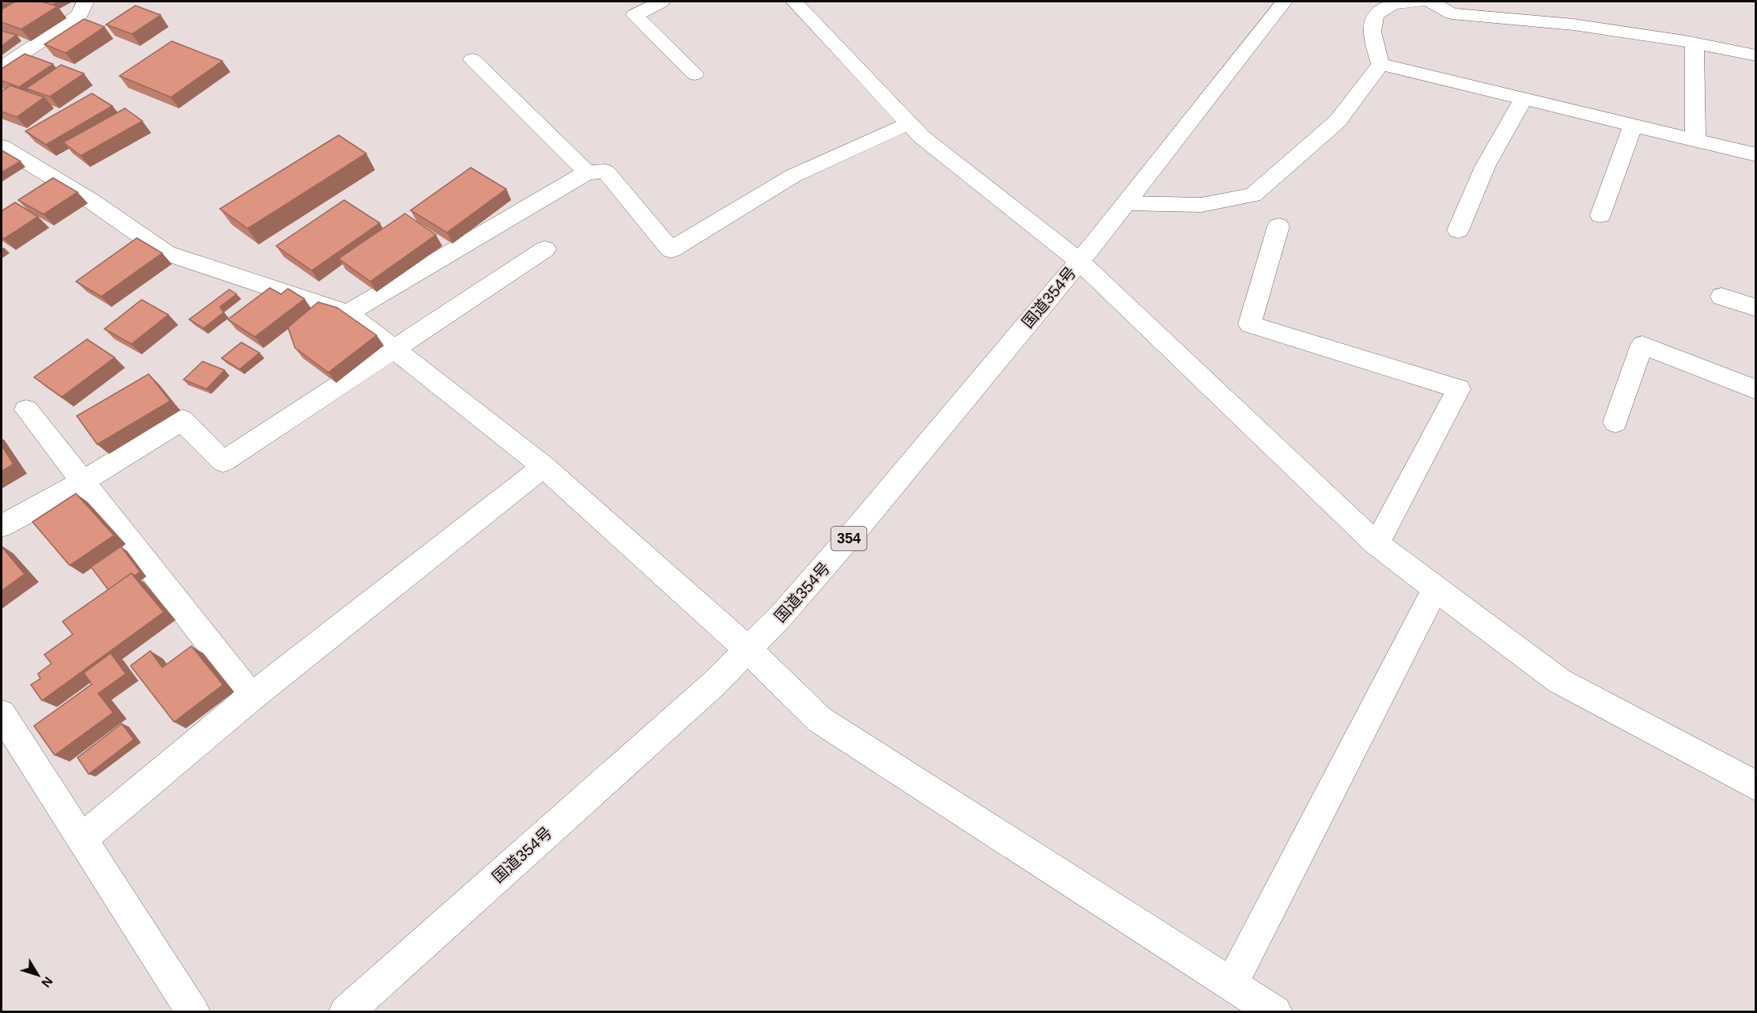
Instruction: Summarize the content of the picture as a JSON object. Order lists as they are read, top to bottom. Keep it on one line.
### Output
{"streets":{"main road":["国道354号","354"]},"north":"bottom right"}
